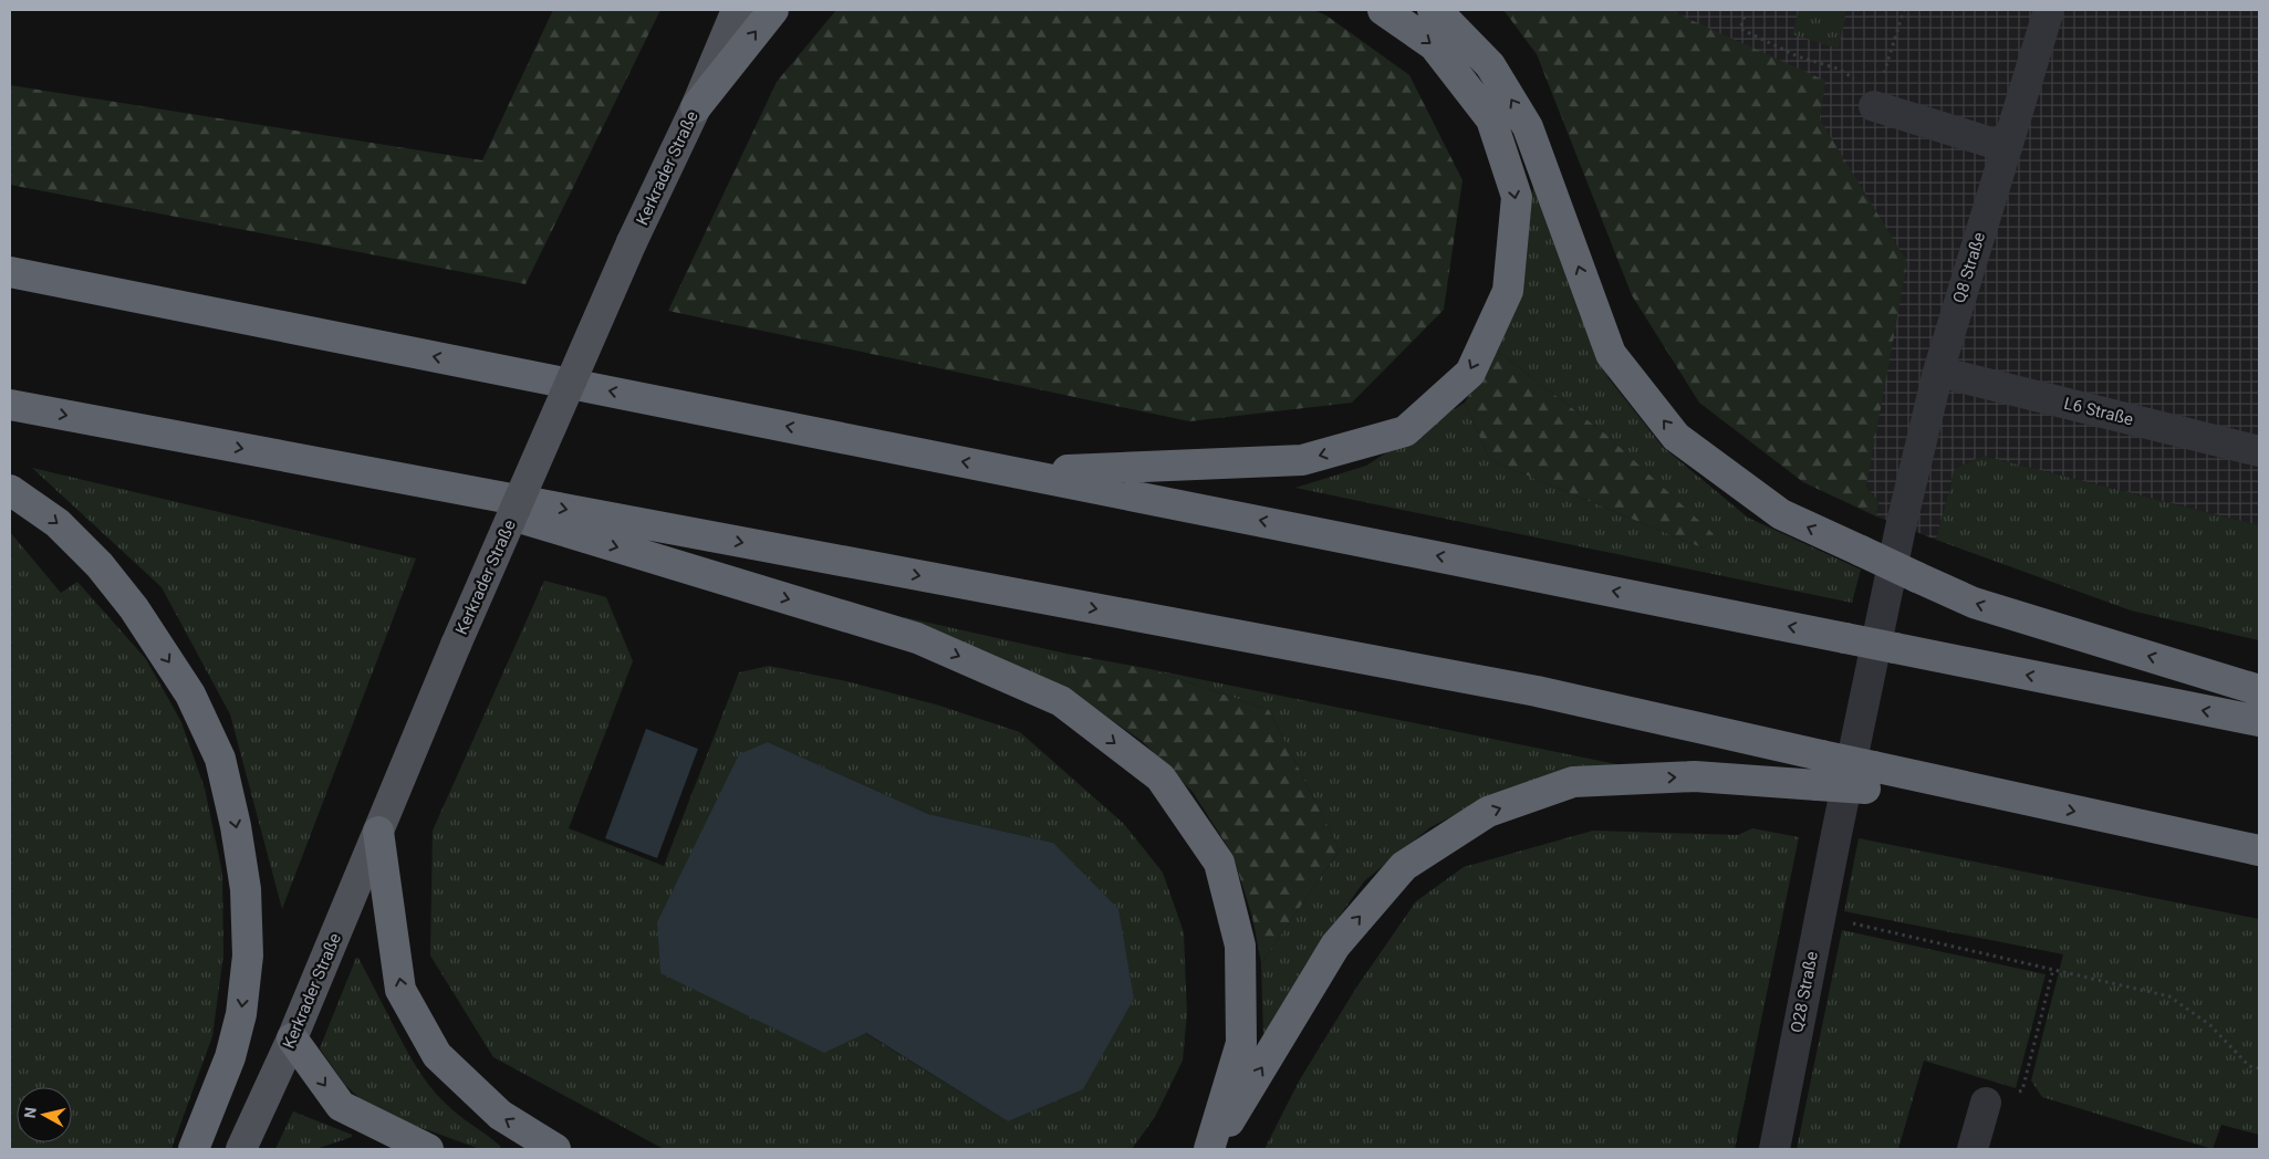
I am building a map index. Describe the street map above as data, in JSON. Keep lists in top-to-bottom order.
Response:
{
  "streets": {
    "main road": ["Kerkrader Straße"],
    "lane": ["Q8 Straße", "L6 Straße", "Q28 Straße"]
  },
  "crossings": [
    ["Q8 Straße", "L6 Straße"],
    ["Q8 Straße", "Q28 Straße"]
  ],
  "north": "left"
}
